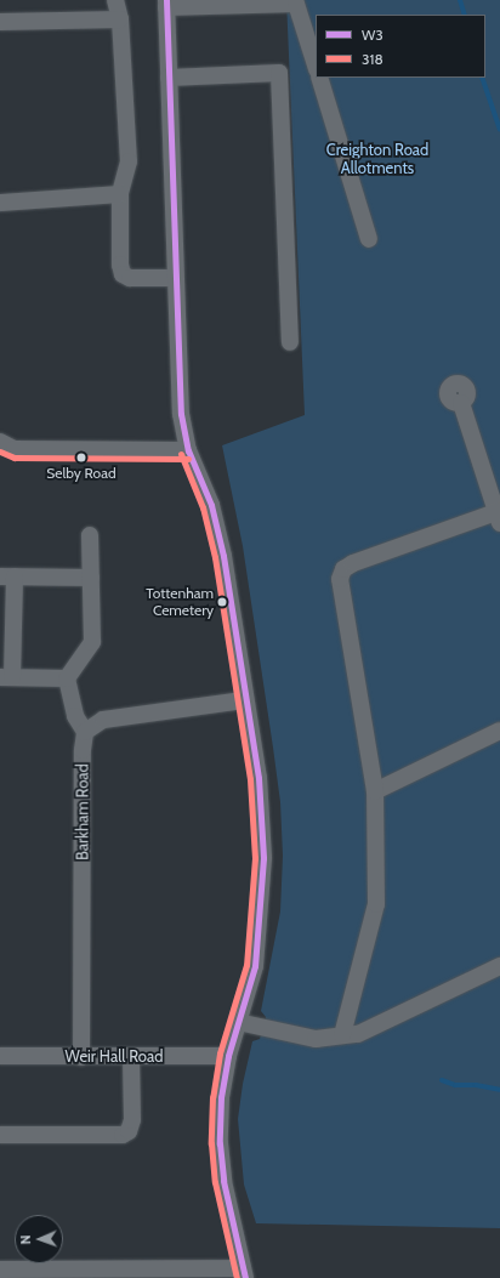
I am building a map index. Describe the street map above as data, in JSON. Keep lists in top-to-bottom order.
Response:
{
  "streets": {
    "street": ["Barkham Road", "Weir Hall Road"]
  },
  "crossings": [
    ["Barkham Road", "Weir Hall Road"]
  ],
  "parks": ["Creighton Road Allotments"],
  "places": ["Selby Road", "Tottenham Cemetery"],
  "lines": ["transit line W3", "transit line 318"],
  "legend": ["W3", "318"],
  "north": "left"
}
